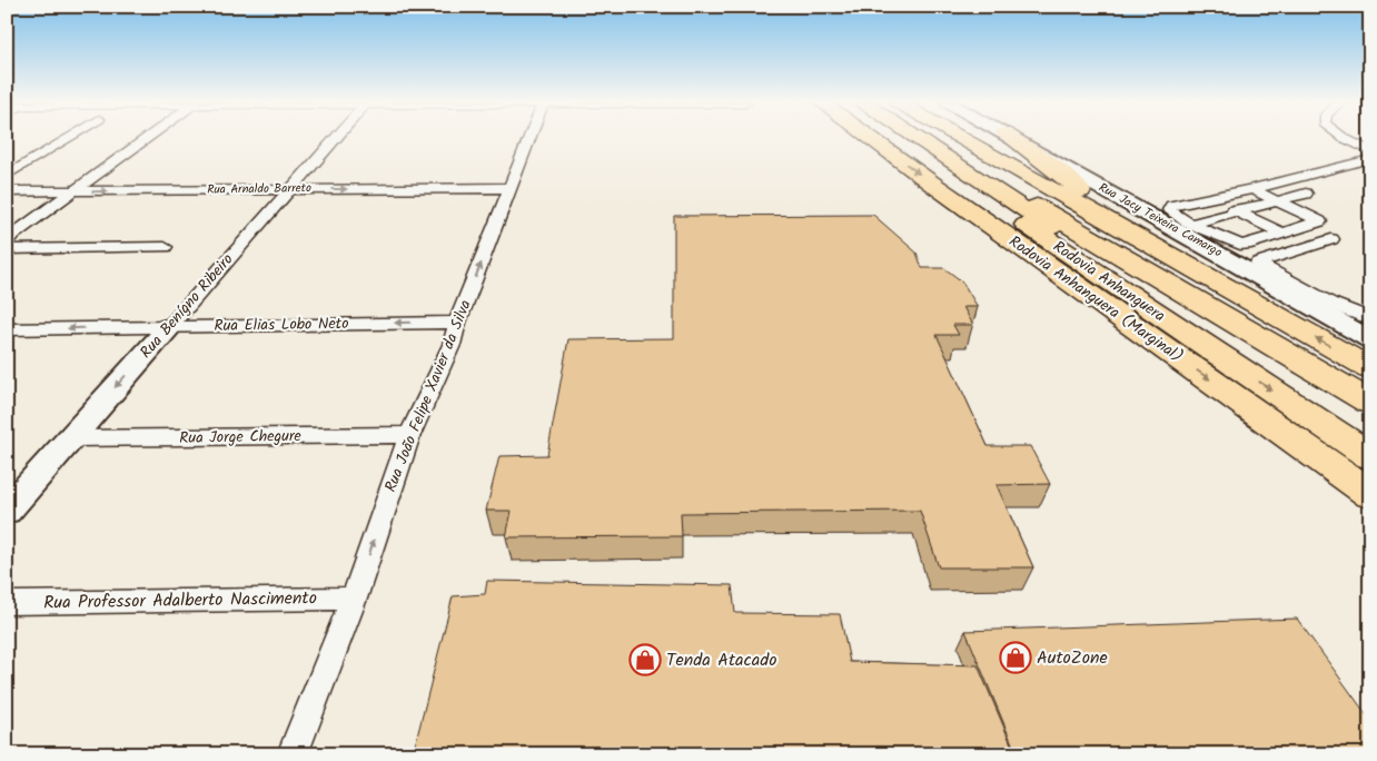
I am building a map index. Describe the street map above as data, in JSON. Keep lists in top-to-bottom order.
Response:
{
  "streets": {
    "highway": ["Rodovia Anhanguera", "Rodovia Anhanguera (Marginal)"],
    "street": [
      "Rua Arnaldo Barreto",
      "Rua Jacy Teixeira Camargo",
      "Rua Benígno Ribeiro",
      "Rua Elias Lobo Neto",
      "Rua João Felipe Xavier da Silva",
      "Rua Jorge Chegure",
      "Rua Professor Adalberto Nascimento"
    ]
  },
  "crossings": [
    ["Rua Arnaldo Barreto", "Rua Benígno Ribeiro"],
    ["Rua Arnaldo Barreto", "Rua João Felipe Xavier da Silva"],
    ["Rua Benígno Ribeiro", "Rua Elias Lobo Neto"],
    ["Rua Benígno Ribeiro", "Rua Jorge Chegure"],
    ["Rua Elias Lobo Neto", "Rua João Felipe Xavier da Silva"],
    ["Rua João Felipe Xavier da Silva", "Rua Jorge Chegure"],
    ["Rua João Felipe Xavier da Silva", "Rua Professor Adalberto Nascimento"]
  ],
  "one_way": ["Rua Arnaldo Barreto", "Rua João Felipe Xavier da Silva"],
  "places": {
    "shop": ["AutoZone", "Tenda Atacado"]
  }
}
